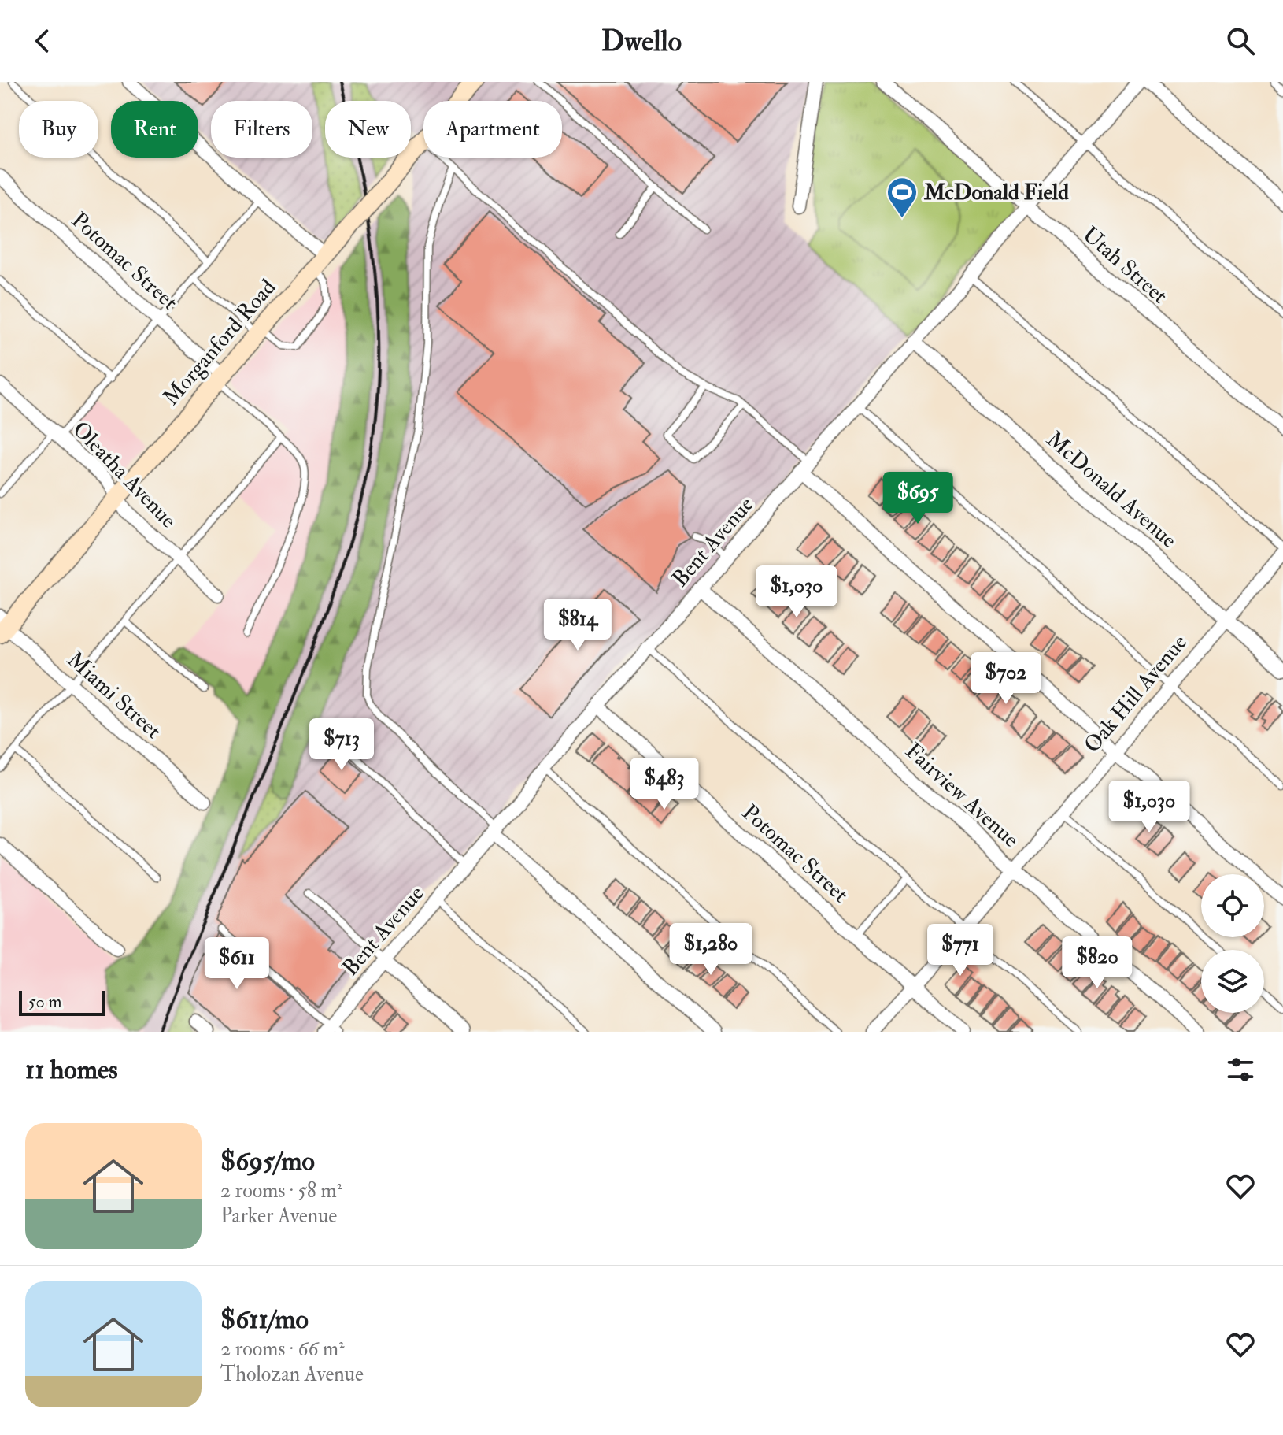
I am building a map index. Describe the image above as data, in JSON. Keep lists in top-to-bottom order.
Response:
{
  "streets": {
    "street": [
      "Potomac Street",
      "Utah Street",
      "Morganford Road",
      "Oleatha Avenue",
      "McDonald Avenue",
      "Bent Avenue",
      "Oak Hill Avenue",
      "Miami Street",
      "Fairview Avenue"
    ]
  },
  "crossings": [
    ["Potomac Street", "Morganford Road"],
    ["Potomac Street", "Bent Avenue"],
    ["Potomac Street", "Oak Hill Avenue"],
    ["Utah Street", "Bent Avenue"],
    ["Morganford Road", "Oleatha Avenue"],
    ["Morganford Road", "Miami Street"],
    ["McDonald Avenue", "Bent Avenue"],
    ["McDonald Avenue", "Oak Hill Avenue"],
    ["Bent Avenue", "Fairview Avenue"],
    ["Oak Hill Avenue", "Fairview Avenue"]
  ],
  "places": {
    "sports": ["McDonald Field"]
  },
  "scale_bar": "50 m",
  "page": {
    "header": "Dwello",
    "chip": [
      "Buy",
      "Rent",
      "Filters",
      "New",
      "Apartment"
    ],
    "price": [
      "$695",
      "$1,030",
      "$814",
      "$702",
      "$713",
      "$483",
      "$1,030",
      "$1,280",
      "$771",
      "$820",
      "$611"
    ],
    "scale": "50 m",
    "heading": "11 homes",
    "list": [
      {
        "name": "$695/mo",
        "note": "2 rooms · 58 m² · Parker Avenue"
      },
      {
        "name": "$611/mo",
        "note": "2 rooms · 66 m² · Tholozan Avenue"
      }
    ]
  }
}
